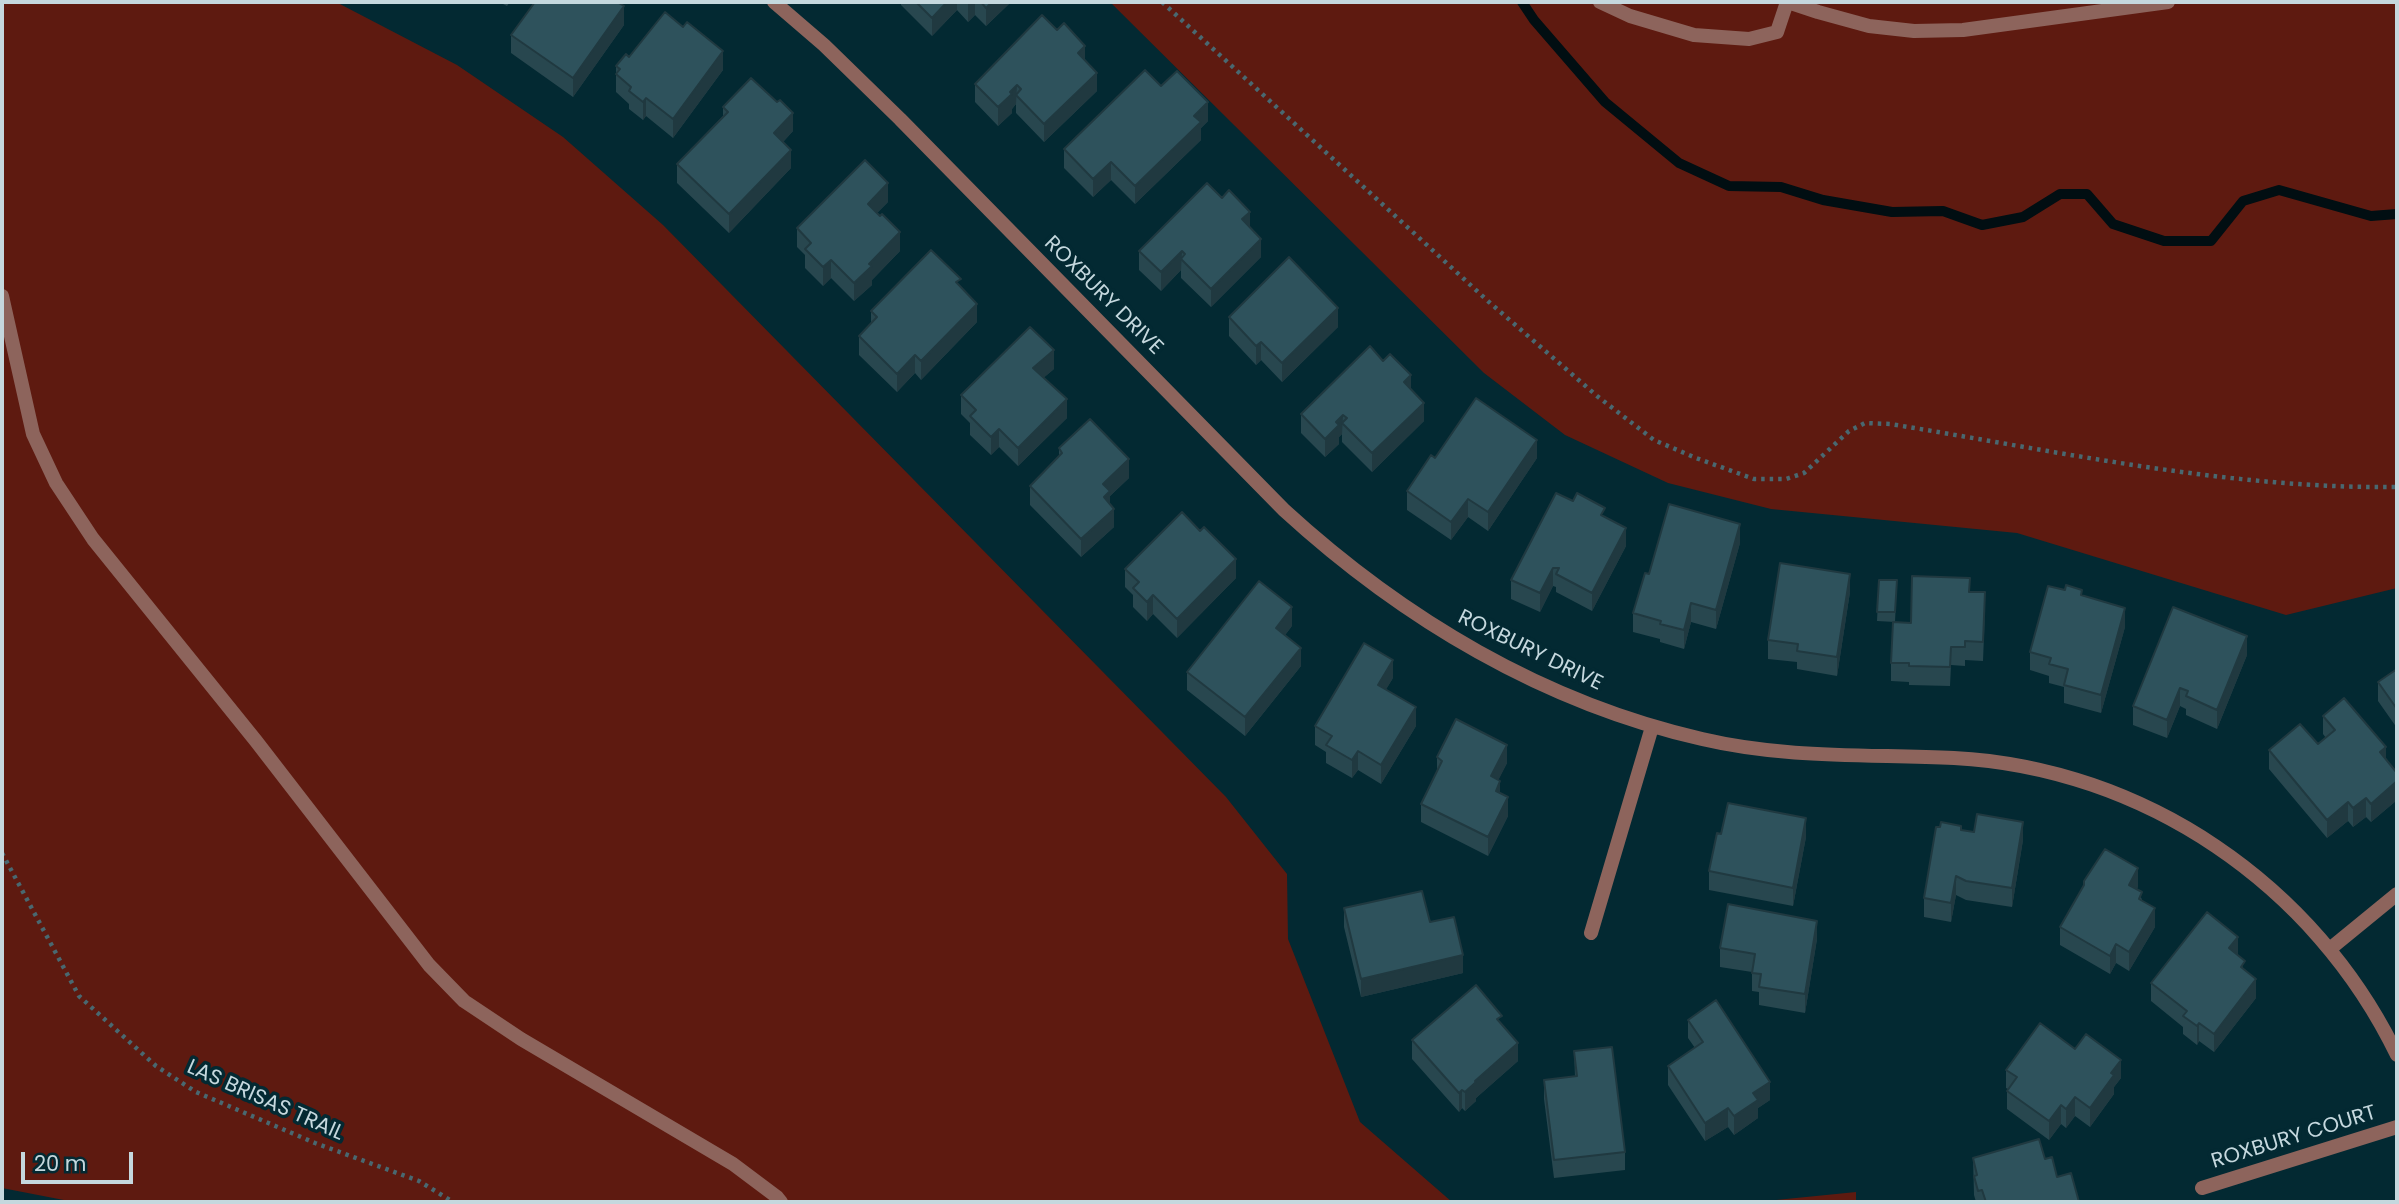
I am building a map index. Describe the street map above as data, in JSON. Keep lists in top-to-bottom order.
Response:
{
  "streets": {
    "street": ["ROXBURY DRIVE", "ROXBURY COURT"],
    "path": ["LAS BRISAS TRAIL"]
  },
  "scale_bar": "20 m"
}
